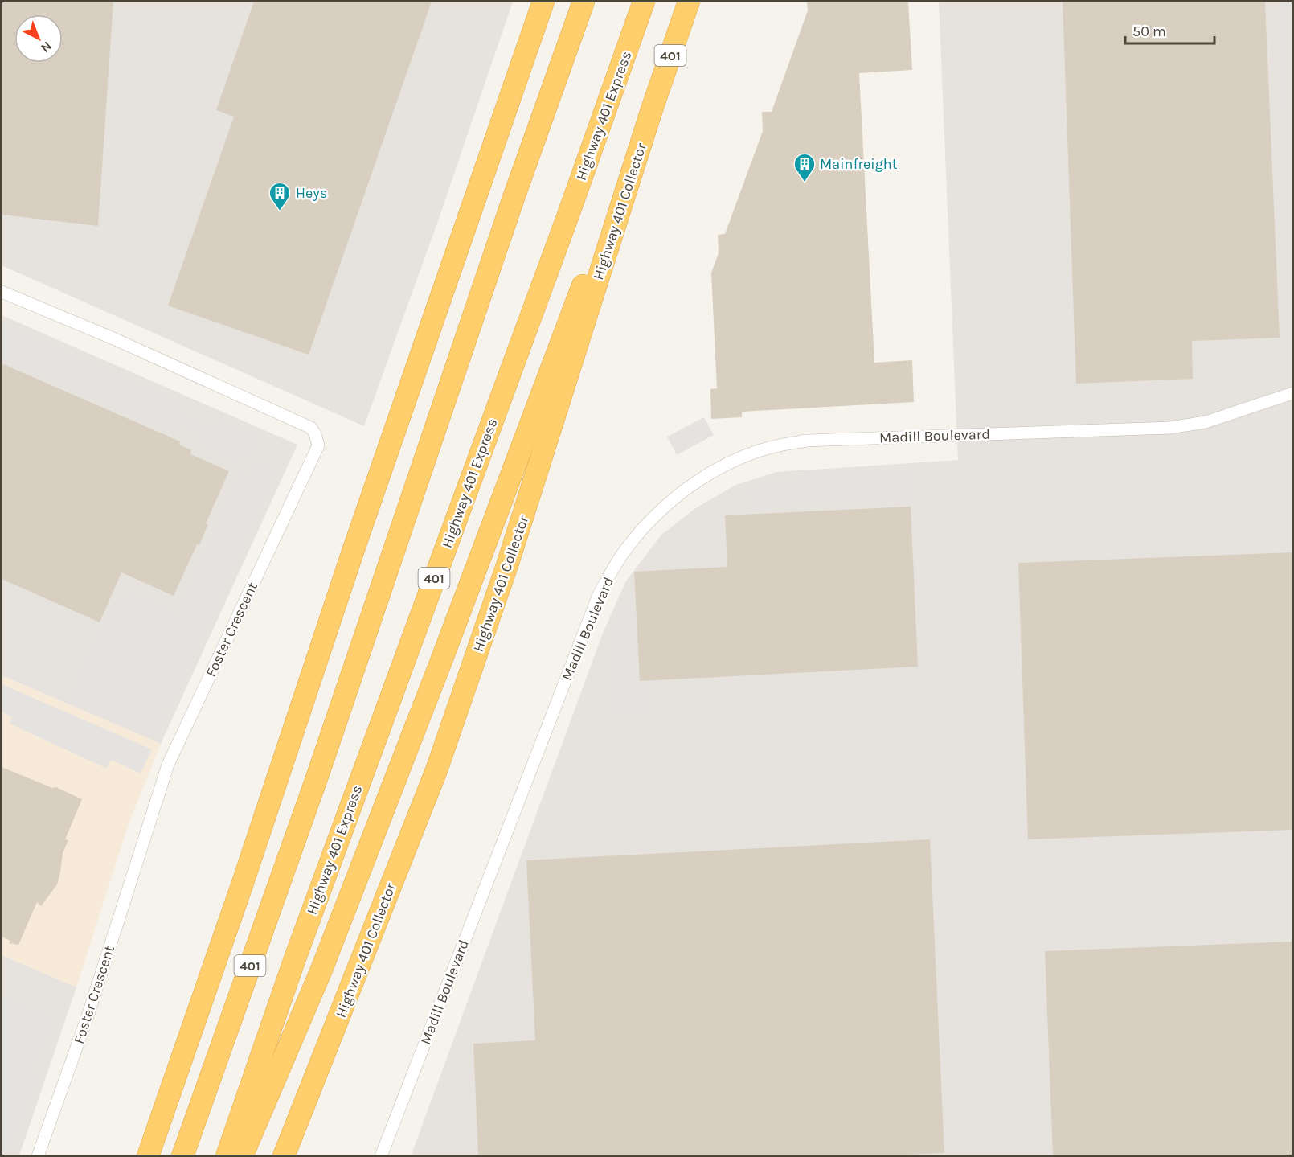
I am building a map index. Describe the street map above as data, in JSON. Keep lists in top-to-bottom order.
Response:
{
  "streets": {
    "highway": ["401", "Highway 401 Express", "Highway 401 Collector"],
    "street": ["Madill Boulevard", "Foster Crescent"]
  },
  "places": {
    "building": ["Mainfreight", "Heys"]
  },
  "scale_bar": "50 m",
  "north": "bottom right"
}
